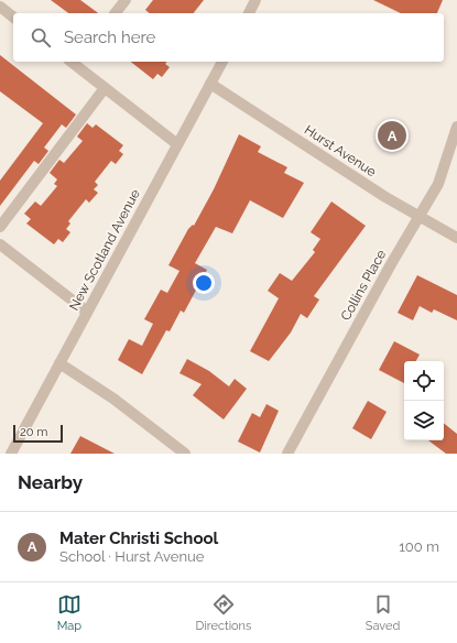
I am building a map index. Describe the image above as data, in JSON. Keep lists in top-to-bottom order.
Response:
{
  "streets": {
    "street": ["Hurst Avenue", "New Scotland Avenue", "Collins Place"]
  },
  "crossings": [
    ["Hurst Avenue", "New Scotland Avenue"],
    ["Hurst Avenue", "Collins Place"]
  ],
  "scale_bar": "20 m",
  "page": {
    "search": "Search here",
    "pins": "A",
    "scale": "20 m",
    "heading": "Nearby",
    "list": [
      {
        "mark": "A",
        "name": "Mater Christi School",
        "note": "School · Hurst Avenue",
        "value": "100 m"
      }
    ],
    "nav": ["Map", "Directions", "Saved"]
  }
}
